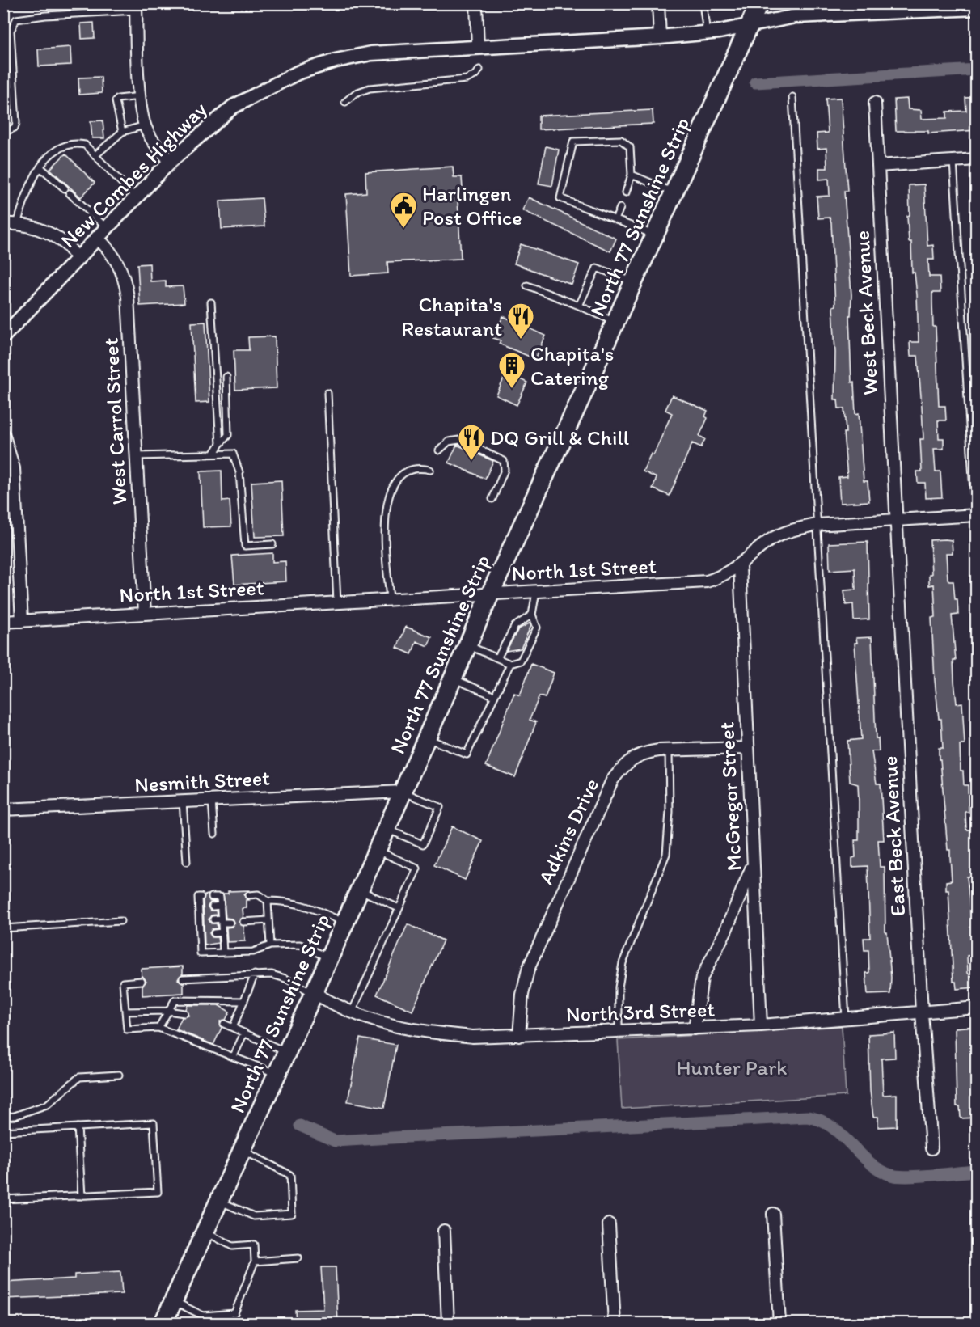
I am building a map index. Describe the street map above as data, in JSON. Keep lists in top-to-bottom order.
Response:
{
  "streets": {
    "main road": ["North 77 Sunshine Strip"],
    "street": [
      "New Combes Highway",
      "West Beck Avenue",
      "West Carrol Street",
      "North 1st Street",
      "Nesmith Street",
      "McGregor Street",
      "Adkins Drive",
      "East Beck Avenue",
      "North 3rd Street"
    ]
  },
  "crossings": [
    ["New Combes Highway", "North 77 Sunshine Strip"],
    ["New Combes Highway", "West Carrol Street"],
    ["North 77 Sunshine Strip", "North 1st Street"],
    ["North 77 Sunshine Strip", "Nesmith Street"],
    ["North 77 Sunshine Strip", "North 3rd Street"],
    ["West Beck Avenue", "North 1st Street"],
    ["West Beck Avenue", "East Beck Avenue"],
    ["West Carrol Street", "North 1st Street"],
    ["North 1st Street", "McGregor Street"],
    ["North 1st Street", "East Beck Avenue"],
    ["McGregor Street", "Adkins Drive"],
    ["McGregor Street", "North 3rd Street"],
    ["Adkins Drive", "North 3rd Street"],
    ["East Beck Avenue", "North 3rd Street"]
  ],
  "parks": ["Hunter Park"],
  "places": {
    "public building": ["Harlingen Post Office"],
    "restaurant": ["Chapita's Restaurant", "DQ Grill & Chill"],
    "building": ["Chapita's Catering"]
  }
}
